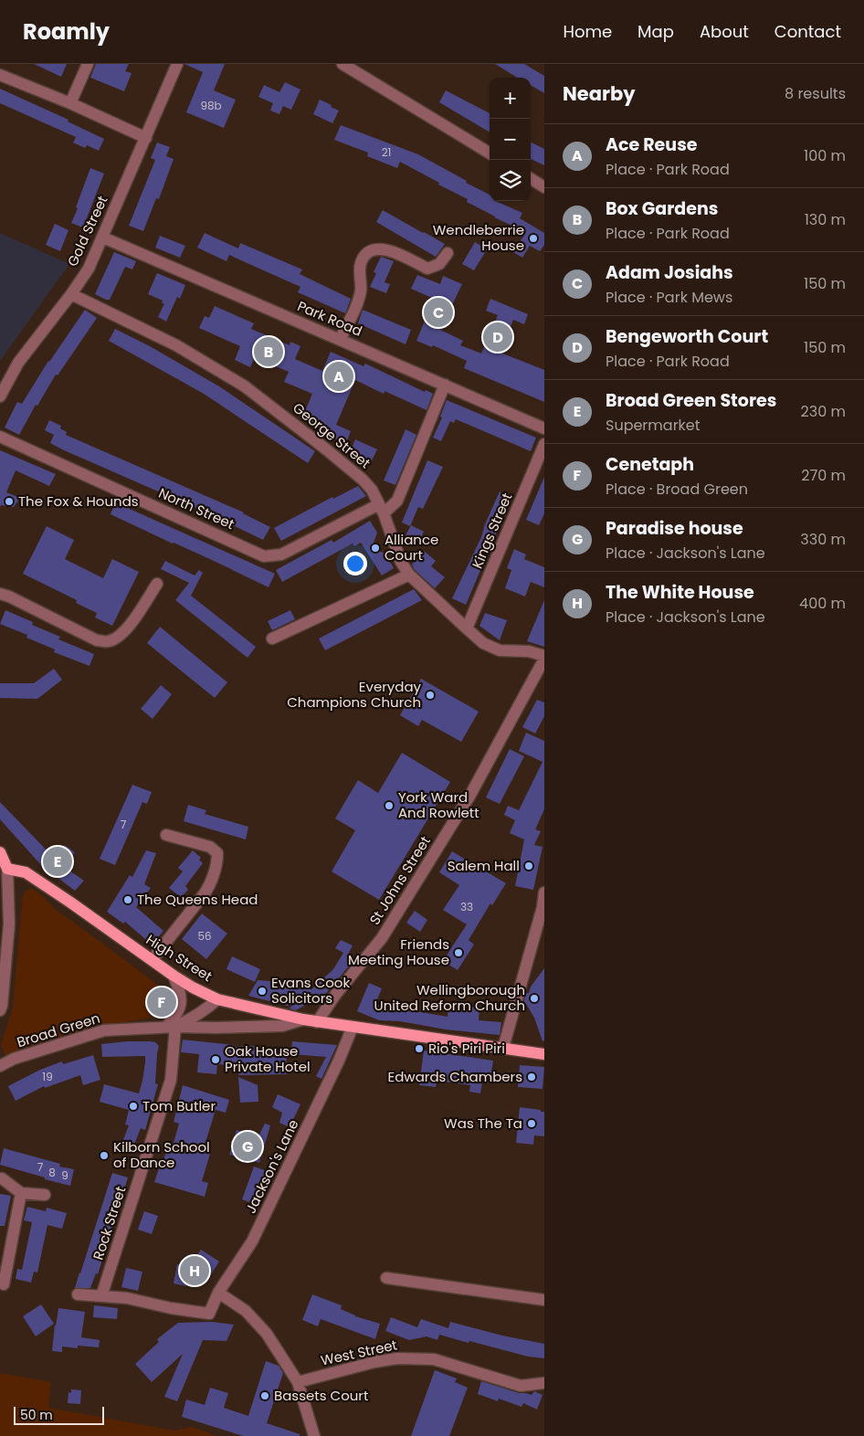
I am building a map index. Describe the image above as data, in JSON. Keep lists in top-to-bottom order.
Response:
{
  "streets": {
    "main road": ["High Street"],
    "street": [
      "Gold Street",
      "Park Road",
      "George Street",
      "North Street",
      "Kings Street",
      "St Johns Street",
      "Broad Green",
      "Jackson's Lane",
      "Rock Street",
      "West Street"
    ]
  },
  "crossings": [
    ["Gold Street", "Park Road"],
    ["Gold Street", "George Street"],
    ["George Street", "North Street"],
    ["George Street", "Kings Street"],
    ["George Street", "St Johns Street"],
    ["St Johns Street", "High Street"],
    ["High Street", "Broad Green"],
    ["High Street", "Jackson's Lane"],
    ["Broad Green", "Rock Street"],
    ["Jackson's Lane", "Rock Street"]
  ],
  "places": [
    "Wendleberrie House",
    "The Fox & Hounds",
    "Alliance Court",
    "Everyday Champions Church",
    "York Ward And Rowlett",
    "Salem Hall",
    "The Queens Head",
    "Friends Meeting House",
    "Evans Cook Solicitors",
    "Wellingborough United Reform Church",
    "Rio's Piri Piri",
    "Oak House Private Hotel",
    "Edwards Chambers",
    "Tom Butler",
    "Was The Ta",
    "Kilborn School of Dance",
    "Bassets Court"
  ],
  "house_numbers": [
    "98b",
    "21",
    "7",
    "33",
    "56",
    "19",
    "7",
    "8",
    "9"
  ],
  "scale_bar": "50 m",
  "page": {
    "header": "Roamly",
    "nav": [
      "Home",
      "Map",
      "About",
      "Contact"
    ],
    "heading": ["Nearby", "8 results"],
    "map_buttons": ["+", "−"],
    "list": [
      {
        "mark": "A",
        "name": "Ace Reuse",
        "note": "Place · Park Road",
        "value": "100 m"
      },
      {
        "mark": "B",
        "name": "Box Gardens",
        "note": "Place · Park Road",
        "value": "130 m"
      },
      {
        "mark": "C",
        "name": "Adam Josiahs",
        "note": "Place · Park Mews",
        "value": "150 m"
      },
      {
        "mark": "D",
        "name": "Bengeworth Court",
        "note": "Place · Park Road",
        "value": "150 m"
      },
      {
        "mark": "E",
        "name": "Broad Green Stores",
        "note": "Supermarket",
        "value": "230 m"
      },
      {
        "mark": "F",
        "name": "Cenetaph",
        "note": "Place · Broad Green",
        "value": "270 m"
      },
      {
        "mark": "G",
        "name": "Paradise house",
        "note": "Place · Jackson's Lane",
        "value": "330 m"
      },
      {
        "mark": "H",
        "name": "The White House",
        "note": "Place · Jackson's Lane",
        "value": "400 m"
      }
    ],
    "pins": [
      "C",
      "D",
      "B",
      "A",
      "E",
      "F",
      "G",
      "H"
    ],
    "scale": "50 m"
  }
}
